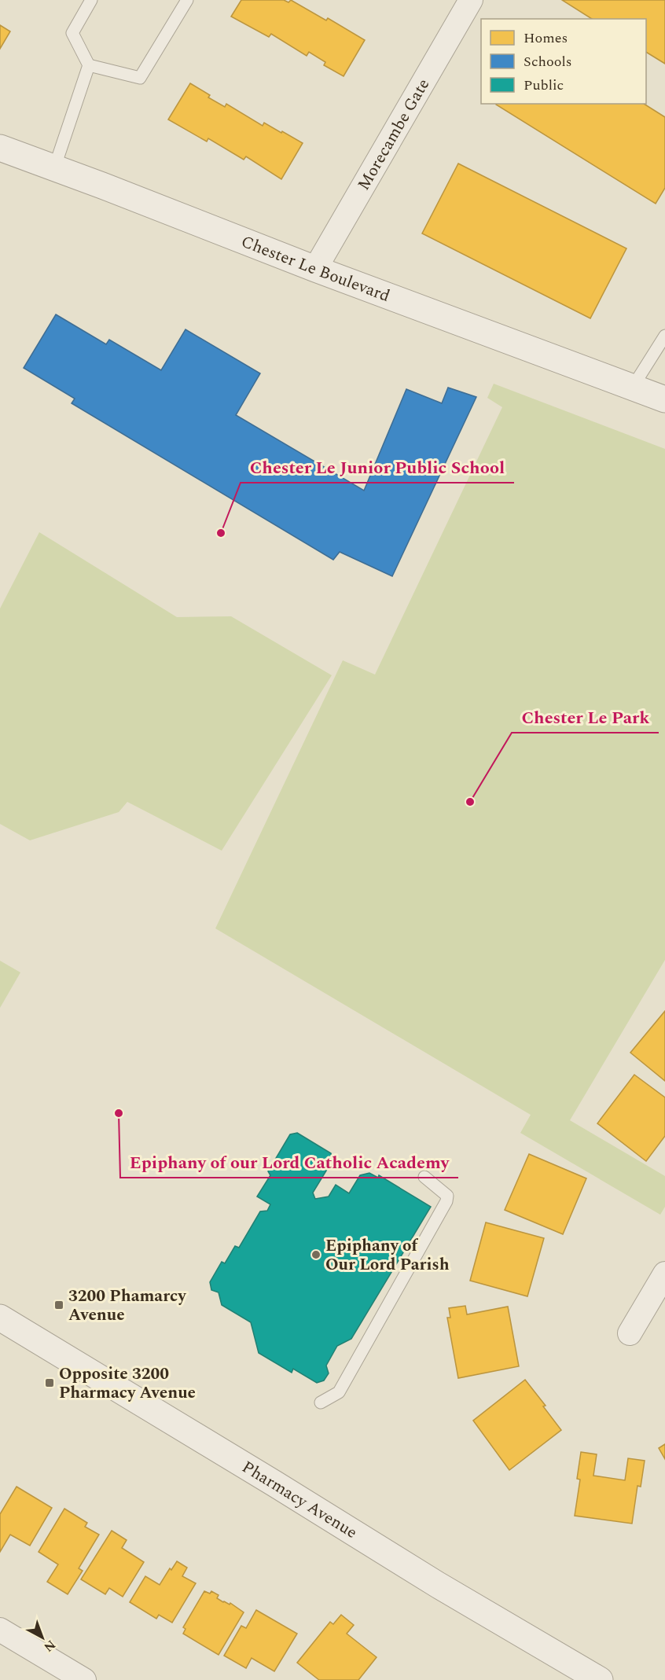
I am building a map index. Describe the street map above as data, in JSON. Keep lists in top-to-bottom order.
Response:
{
  "streets": {
    "street": ["Morecambe Gate", "Chester Le Boulevard", "Pharmacy Avenue"]
  },
  "crossings": [
    ["Morecambe Gate", "Chester Le Boulevard"]
  ],
  "places": {
    "other": [
      "Chester Le Junior Public School",
      "Chester Le Park",
      "Epiphany of our Lord Catholic Academy",
      "Epiphany of Our Lord Parish"
    ],
    "transit": ["3200 Phamarcy Avenue", "Opposite 3200 Pharmacy Avenue"]
  },
  "legend": ["Homes", "Schools", "Public"],
  "north": "bottom right"
}
